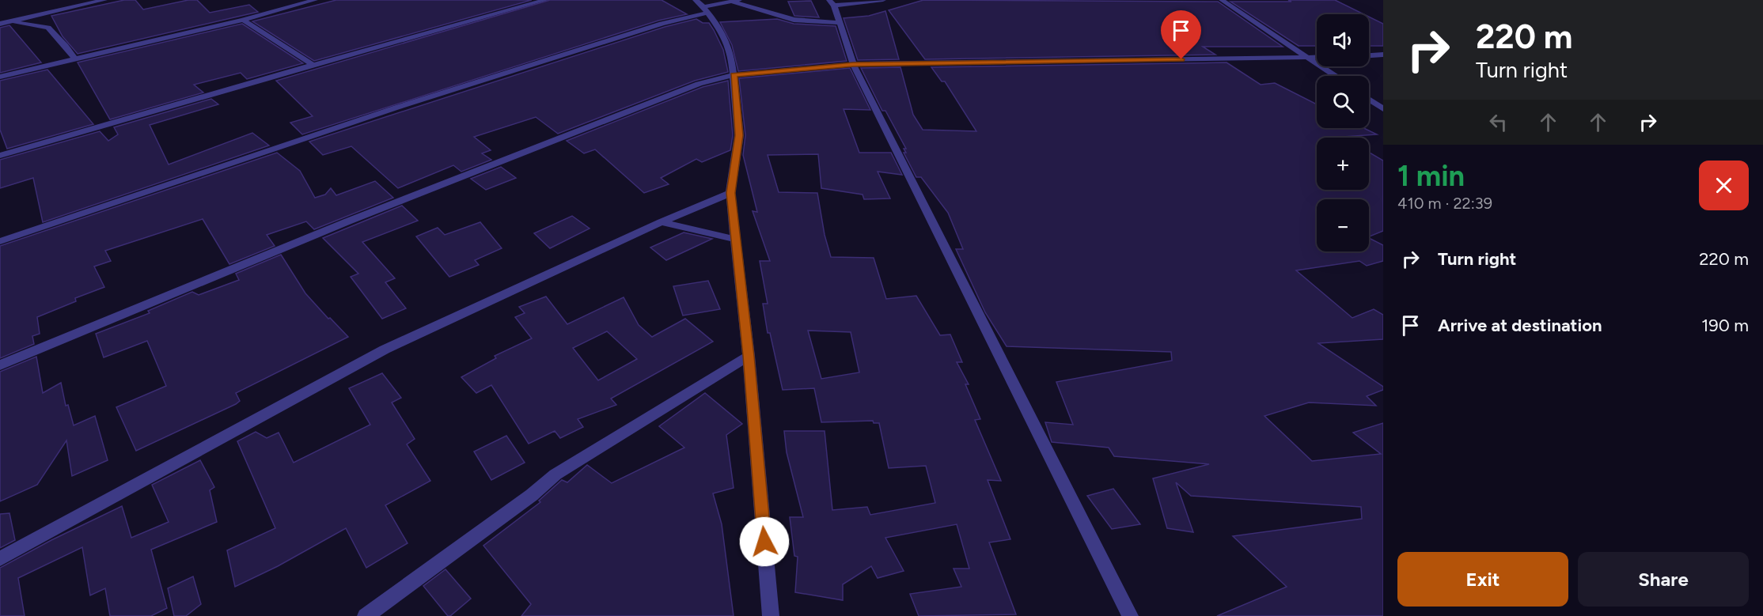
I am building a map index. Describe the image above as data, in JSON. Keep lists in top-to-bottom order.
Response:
{
  "page": {
    "turn": ["220 m", "Turn right"],
    "map_buttons": ["+", "−"],
    "heading": ["1 min", "410 m · 22:39"],
    "list": [
      {
        "name": "Turn right",
        "value": "220 m"
      },
      {
        "name": "Arrive at destination",
        "value": "190 m"
      }
    ],
    "buttons": ["Exit", "Share"]
  }
}
